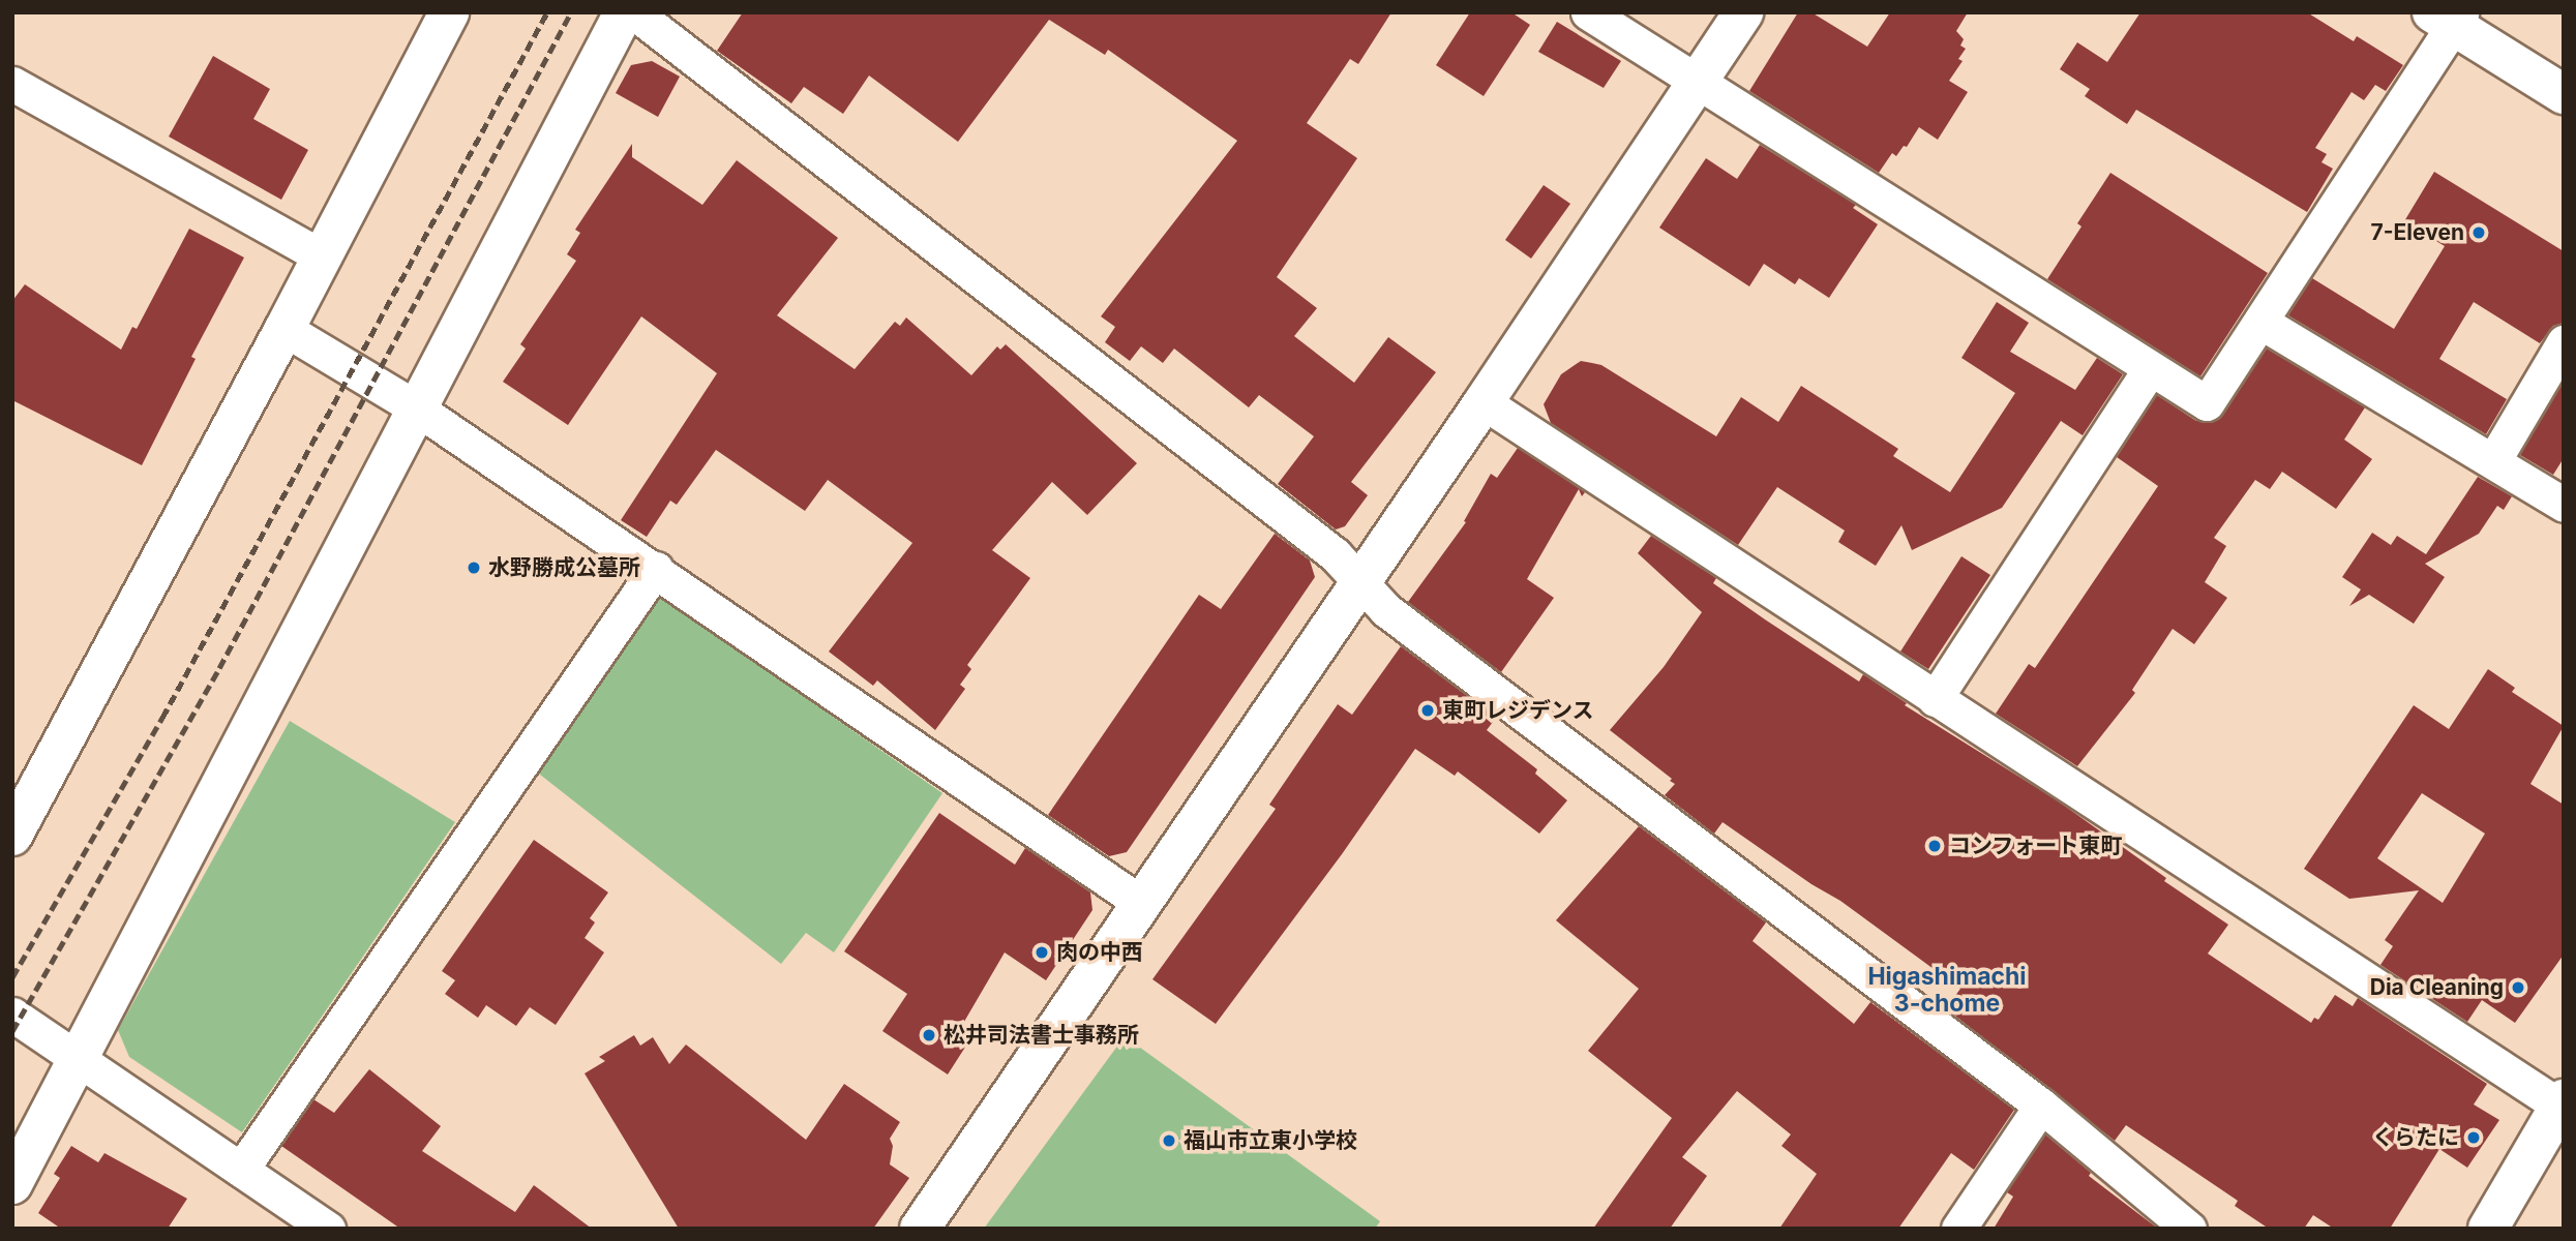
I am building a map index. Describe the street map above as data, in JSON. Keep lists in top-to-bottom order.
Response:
{
  "districts": ["Higashimachi 3-chome"],
  "places": [
    "7-Eleven",
    "水野勝成公墓所",
    "東町レジデンス",
    "コンフォート東町",
    "肉の中西",
    "Dia Cleaning",
    "松井司法書士事務所",
    "くらたに",
    "福山市立東小学校"
  ]
}
